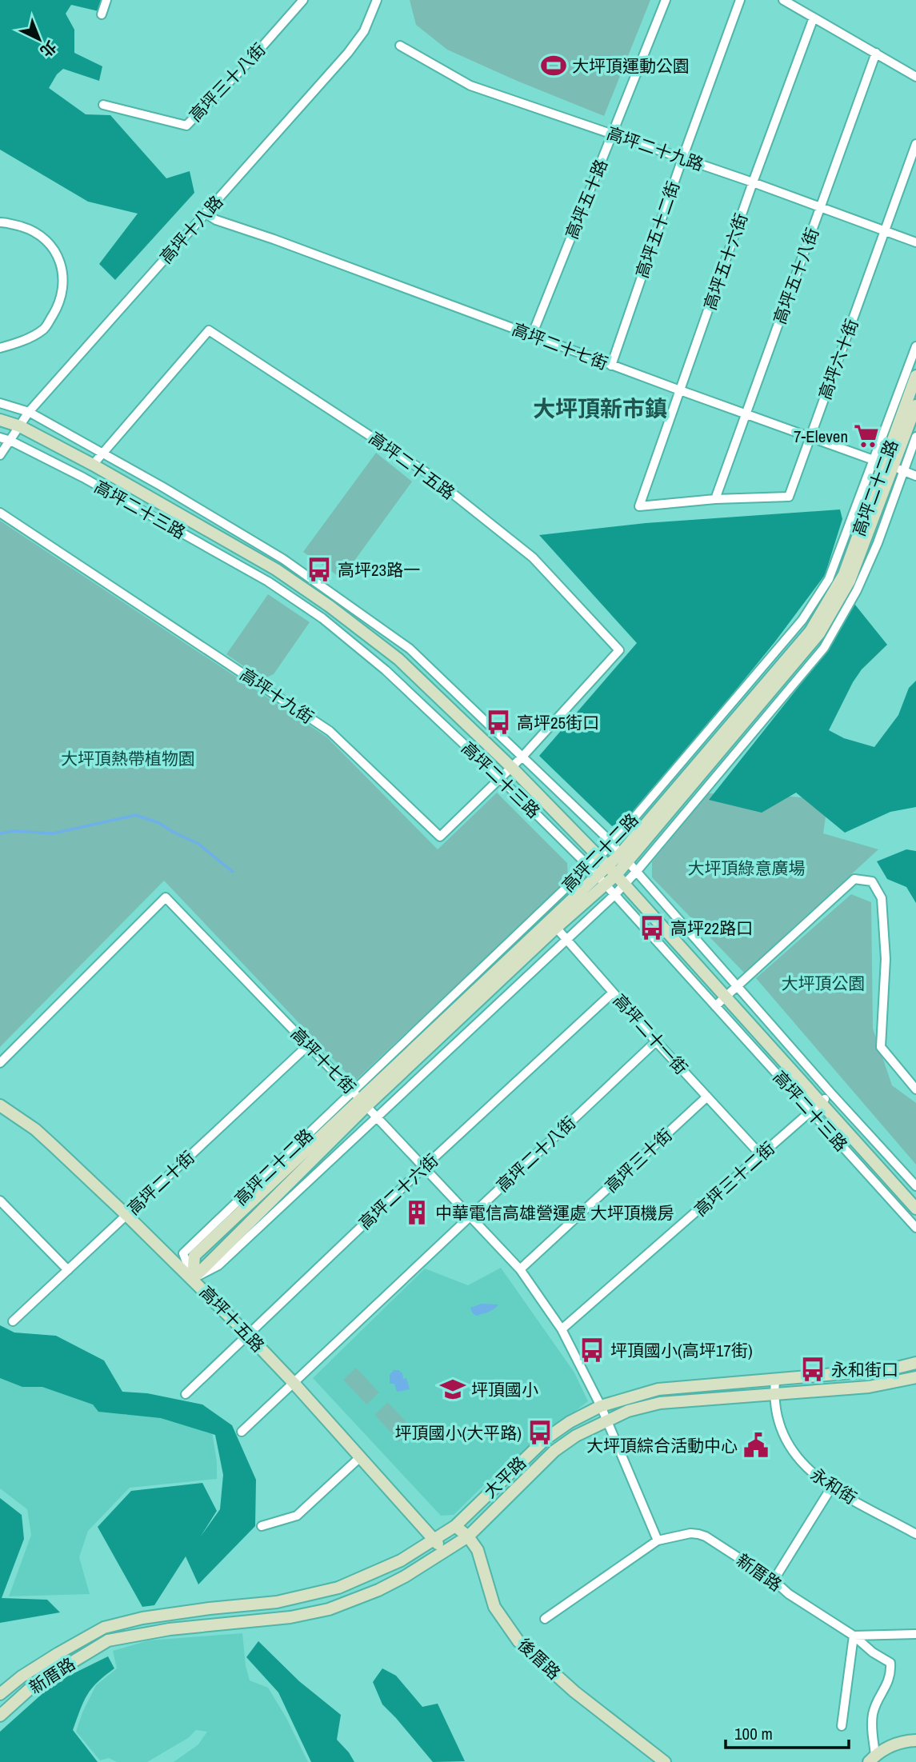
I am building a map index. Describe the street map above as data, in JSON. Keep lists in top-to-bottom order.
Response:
{
  "streets": {
    "street": [
      "高坪三十八街",
      "高坪二十九路",
      "高坪五十路",
      "高坪十八路",
      "高坪五十二街",
      "高坪五十六街",
      "高坪五十八街",
      "高坪二十七街",
      "高坪六十街",
      "高坪二十五路",
      "高坪二十二路",
      "高坪二十三路",
      "高坪十九街",
      "高坪二十一街",
      "高坪十七街",
      "高坪二十八街",
      "高坪三十街",
      "高坪三十二街",
      "高坪二十街",
      "高坪二十六街",
      "高坪十五路",
      "大平路",
      "永和街",
      "新厝路",
      "後厝路"
    ]
  },
  "crossings": [
    ["高坪二十九路", "高坪五十路"],
    ["高坪二十九路", "高坪五十二街"],
    ["高坪二十九路", "高坪五十六街"],
    ["高坪二十九路", "高坪五十八街"],
    ["高坪二十九路", "高坪六十街"],
    ["高坪五十路", "高坪二十七街"],
    ["高坪十八路", "高坪二十七街"],
    ["高坪十八路", "高坪二十三路"],
    ["高坪五十二街", "高坪二十七街"],
    ["高坪五十六街", "高坪二十七街"],
    ["高坪五十六街", "高坪六十街"],
    ["高坪五十八街", "高坪二十七街"],
    ["高坪五十八街", "高坪六十街"],
    ["高坪二十七街", "高坪六十街"],
    ["高坪二十七街", "高坪二十二路"],
    ["高坪二十五路", "高坪二十三路"],
    ["高坪二十五路", "高坪十九街"],
    ["高坪二十二路", "高坪二十三路"],
    ["高坪二十二路", "高坪二十一街"],
    ["高坪二十二路", "高坪十七街"],
    ["高坪二十二路", "高坪十五路"],
    ["高坪二十三路", "高坪十九街"],
    ["高坪二十三路", "高坪三十二街"],
    ["高坪二十一街", "高坪二十八街"],
    ["高坪二十一街", "高坪三十街"],
    ["高坪二十一街", "高坪三十二街"],
    ["高坪二十一街", "高坪二十六街"],
    ["高坪十七街", "高坪二十八街"],
    ["高坪十七街", "高坪三十街"],
    ["高坪十七街", "高坪三十二街"],
    ["高坪十七街", "高坪二十街"],
    ["高坪十七街", "高坪二十六街"],
    ["高坪十七街", "大平路"],
    ["高坪二十八街", "高坪十五路"],
    ["高坪二十街", "高坪十五路"],
    ["高坪二十六街", "高坪十五路"],
    ["高坪十五路", "大平路"],
    ["大平路", "永和街"],
    ["大平路", "新厝路"],
    ["大平路", "後厝路"]
  ],
  "districts": ["大坪頂新市鎮"],
  "parks": ["大坪頂熱帶植物園", "大坪頂綠意廣場", "大坪頂公園"],
  "places": {
    "sports": ["大坪頂運動公園"],
    "supermarket": ["7-Eleven"],
    "bus stop": [
      "高坪23路一",
      "高坪25街口",
      "高坪22路口",
      "坪頂國小(高坪17街)",
      "永和街口",
      "坪頂國小(大平路)"
    ],
    "building": ["中華電信高雄營運處 大坪頂機房"],
    "school or university": ["坪頂國小"],
    "public building": ["大坪頂綜合活動中心"]
  },
  "scale_bar": "100 m",
  "north": "bottom right"
}
